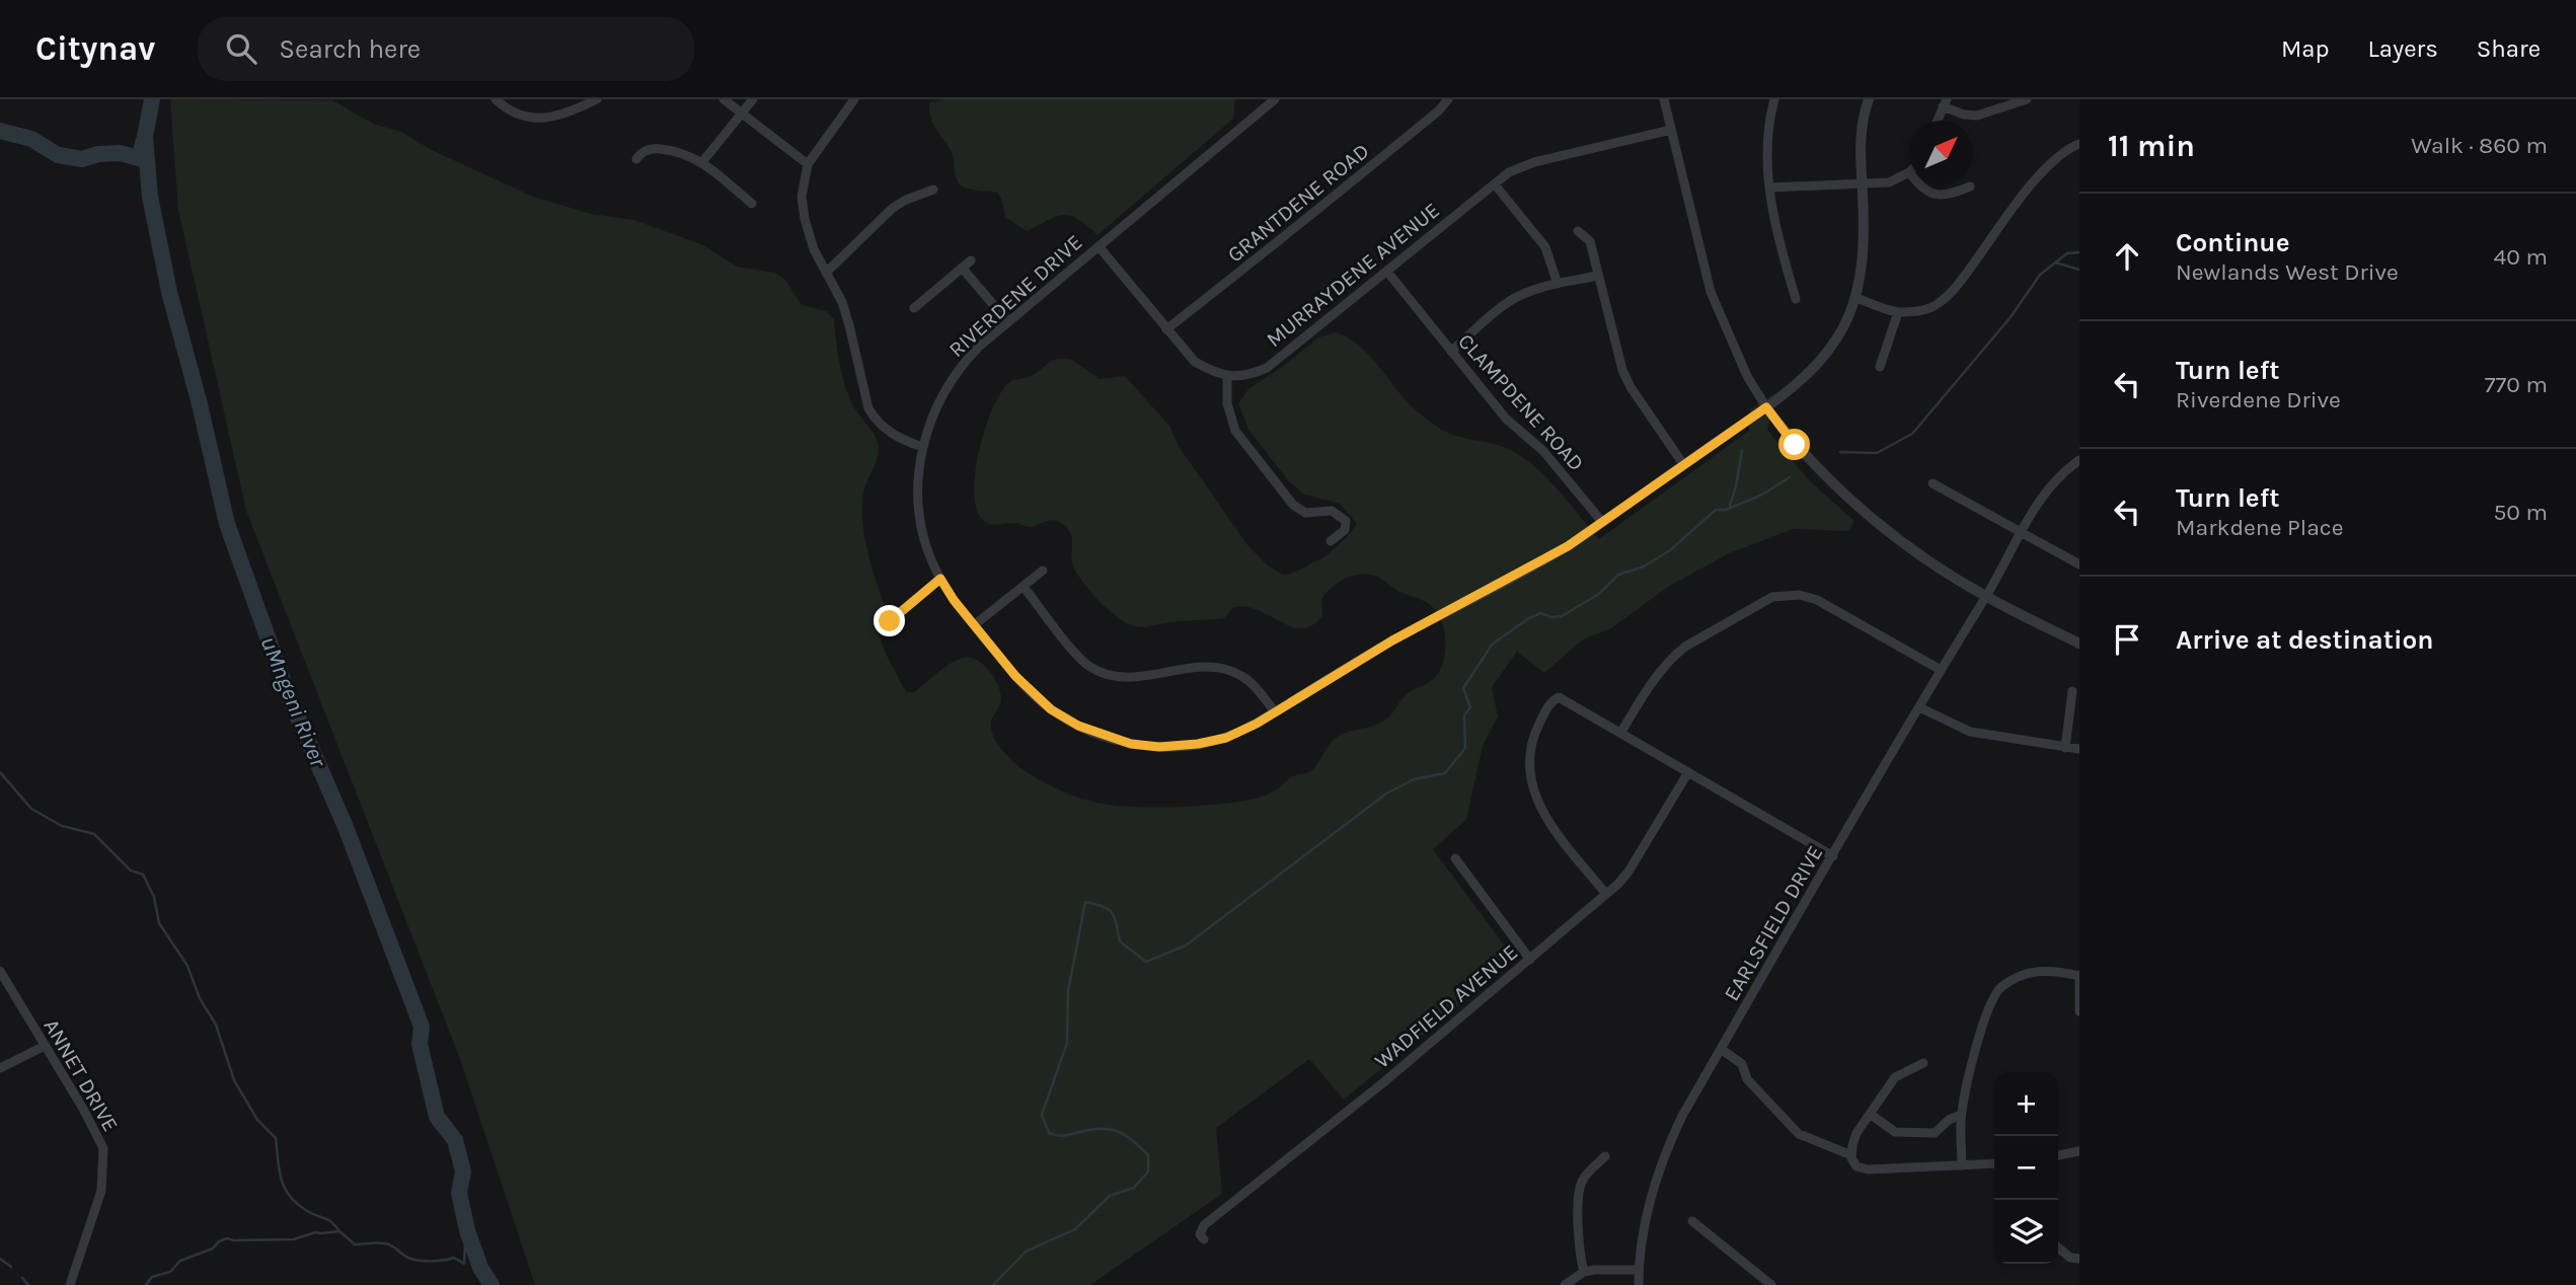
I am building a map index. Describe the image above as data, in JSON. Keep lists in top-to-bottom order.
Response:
{
  "streets": {
    "street": [
      "GRANTDENE ROAD",
      "MURRAYDENE AVENUE",
      "RIVERDENE DRIVE",
      "CLAMPDENE ROAD",
      "EARLSFIELD DRIVE",
      "WADFIELD AVENUE",
      "ANNET DRIVE"
    ]
  },
  "crossings": [
    ["MURRAYDENE AVENUE", "CLAMPDENE ROAD"],
    ["RIVERDENE DRIVE", "CLAMPDENE ROAD"]
  ],
  "water": ["uMngeni River"],
  "north": "top right",
  "page": {
    "header": "Citynav",
    "search": "Search here",
    "nav": ["Map", "Layers", "Share"],
    "heading": ["11 min", "Walk · 860 m"],
    "list": [
      ["Continue", "Newlands West Drive", "40 m"],
      ["Turn left", "Riverdene Drive", "770 m"],
      ["Turn left", "Markdene Place", "50 m"],
      "Arrive at destination"
    ],
    "map_buttons": ["+", "−"]
  }
}
